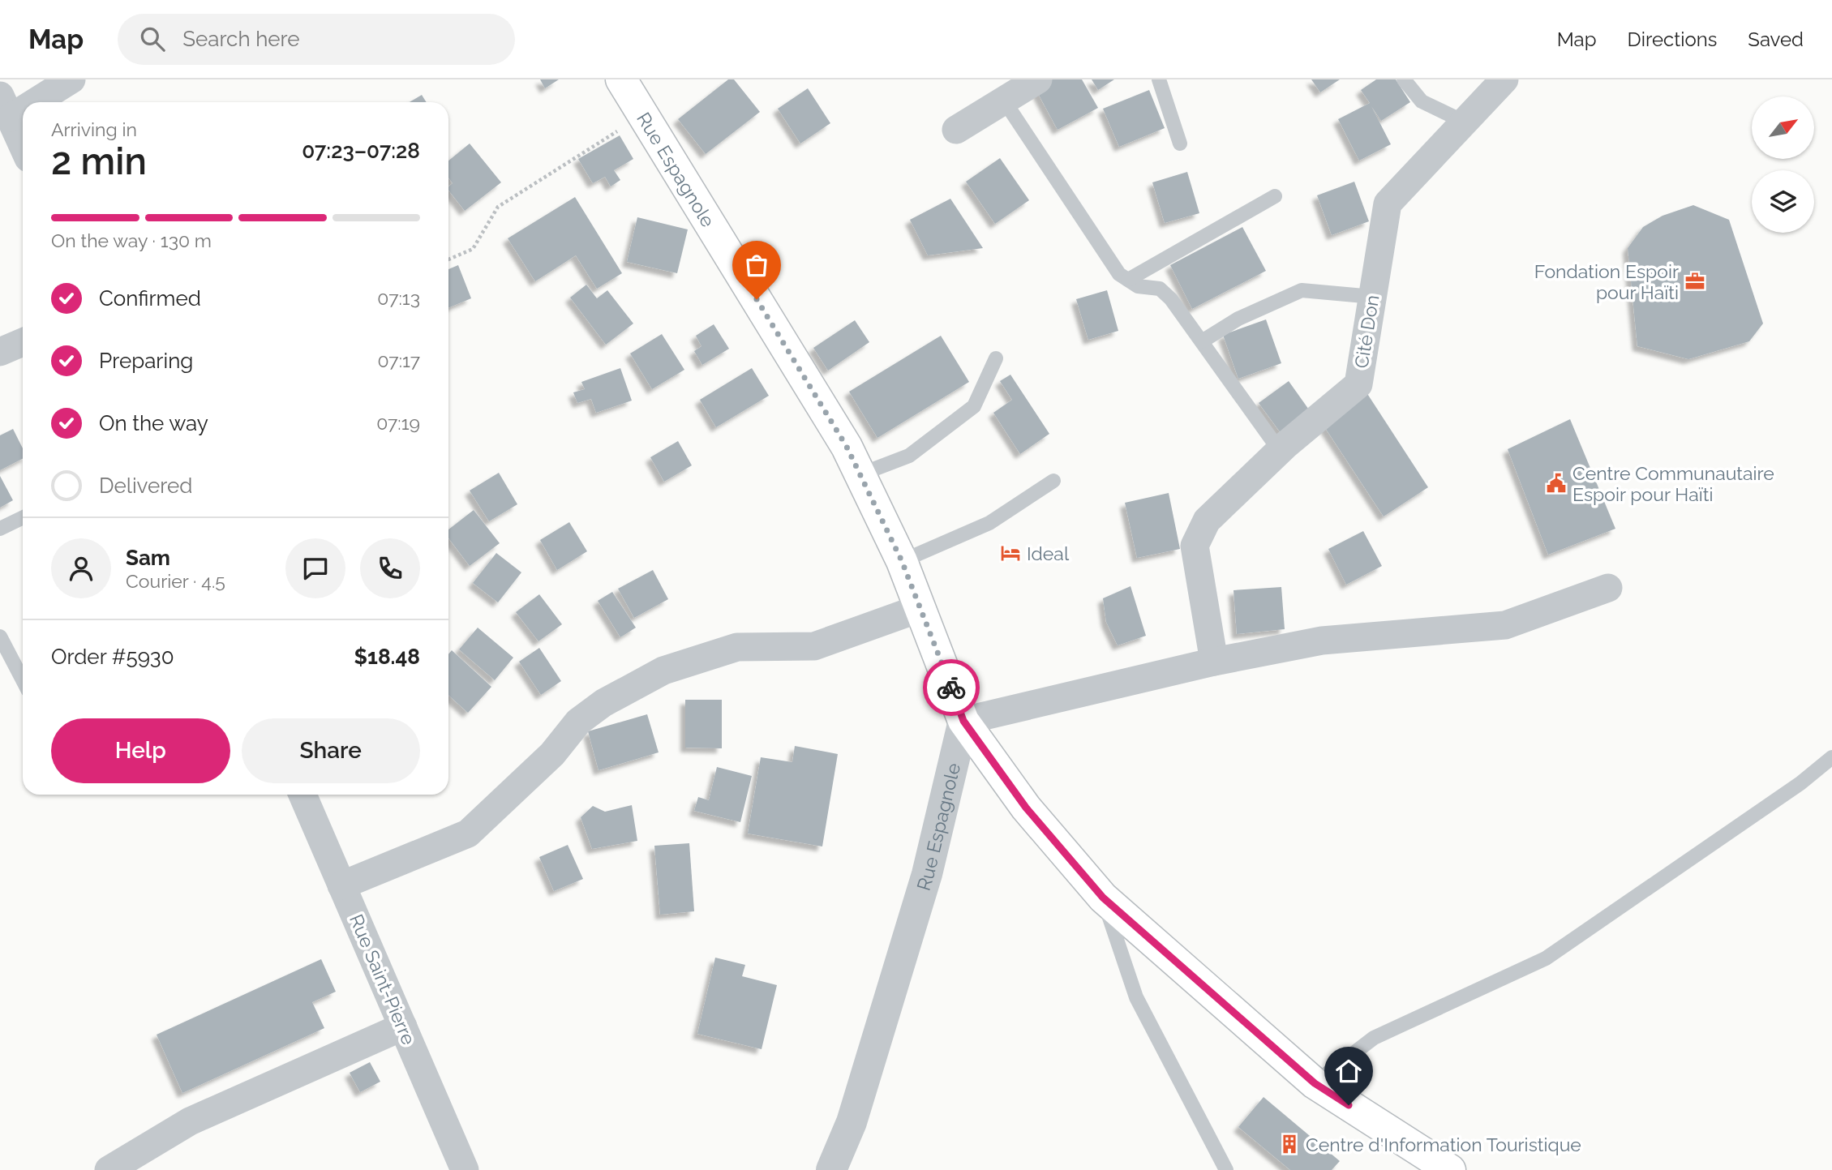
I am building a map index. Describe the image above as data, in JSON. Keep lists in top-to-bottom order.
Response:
{
  "streets": {
    "main road": ["Rue Espagnole"],
    "street": ["Cité Don", "Rue Saint-Pierre"]
  },
  "places": {
    "office": ["Fondation Espoir pour Haïti"],
    "public building": ["Centre Communautaire Espoir pour Haïti"],
    "hotel": ["Ideal"],
    "building": ["Centre d'Information Touristique"]
  },
  "north": "top right",
  "page": {
    "header": "Map",
    "search": "Search here",
    "nav": ["Map", "Directions", "Saved"],
    "heading": ["2 min", "Arriving in", "07:23–07:28"],
    "panel": [
      "Sam",
      "Courier · 4.5",
      "Order #5930",
      "$18.48"
    ],
    "bar": "On the way · 130 m",
    "list": [
      ["Confirmed", "07:13"],
      ["Preparing", "07:17"],
      ["On the way", "07:19"],
      "Delivered"
    ],
    "buttons": ["Help", "Share"]
  }
}
